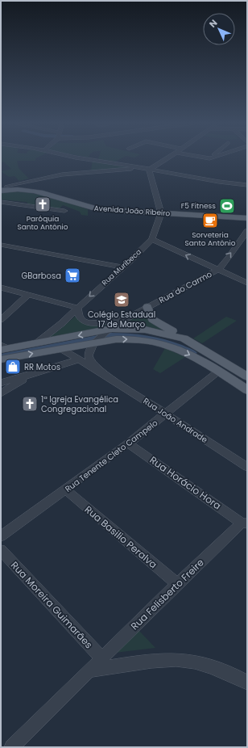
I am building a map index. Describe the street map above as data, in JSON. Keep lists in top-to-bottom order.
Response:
{
  "streets": {
    "main road": ["Avenida João Ribeiro"],
    "street": [
      "Rua Muribeca",
      "Rua do Carmo",
      "Rua João Andrade",
      "Rua Tenente Cleto Campelo",
      "Rua Horácio Hora",
      "Rua Basilio Peralva",
      "Rua Felisberto Freire",
      "Rua Moreira Guimarães"
    ]
  },
  "crossings": [
    ["Avenida João Ribeiro", "Rua Muribeca"],
    ["Rua do Carmo", "Rua João Andrade"],
    ["Rua João Andrade", "Rua Tenente Cleto Campelo"],
    ["Rua Tenente Cleto Campelo", "Rua Horácio Hora"],
    ["Rua Tenente Cleto Campelo", "Rua Basilio Peralva"],
    ["Rua Horácio Hora", "Rua Felisberto Freire"],
    ["Rua Basilio Peralva", "Rua Felisberto Freire"],
    ["Rua Felisberto Freire", "Rua Moreira Guimarães"]
  ],
  "places": {
    "church": ["Paróquia Santo Antônio", "1ª Igreja Evangélica Congregacional"],
    "sports": ["F5 Fitness"],
    "cafe": ["Sorveteria Santo Antônio"],
    "supermarket": ["GBarbosa"],
    "school or university": ["Colégio Estadual 17 de Março"],
    "shop": ["RR Motos"]
  },
  "north": "top left"
}
